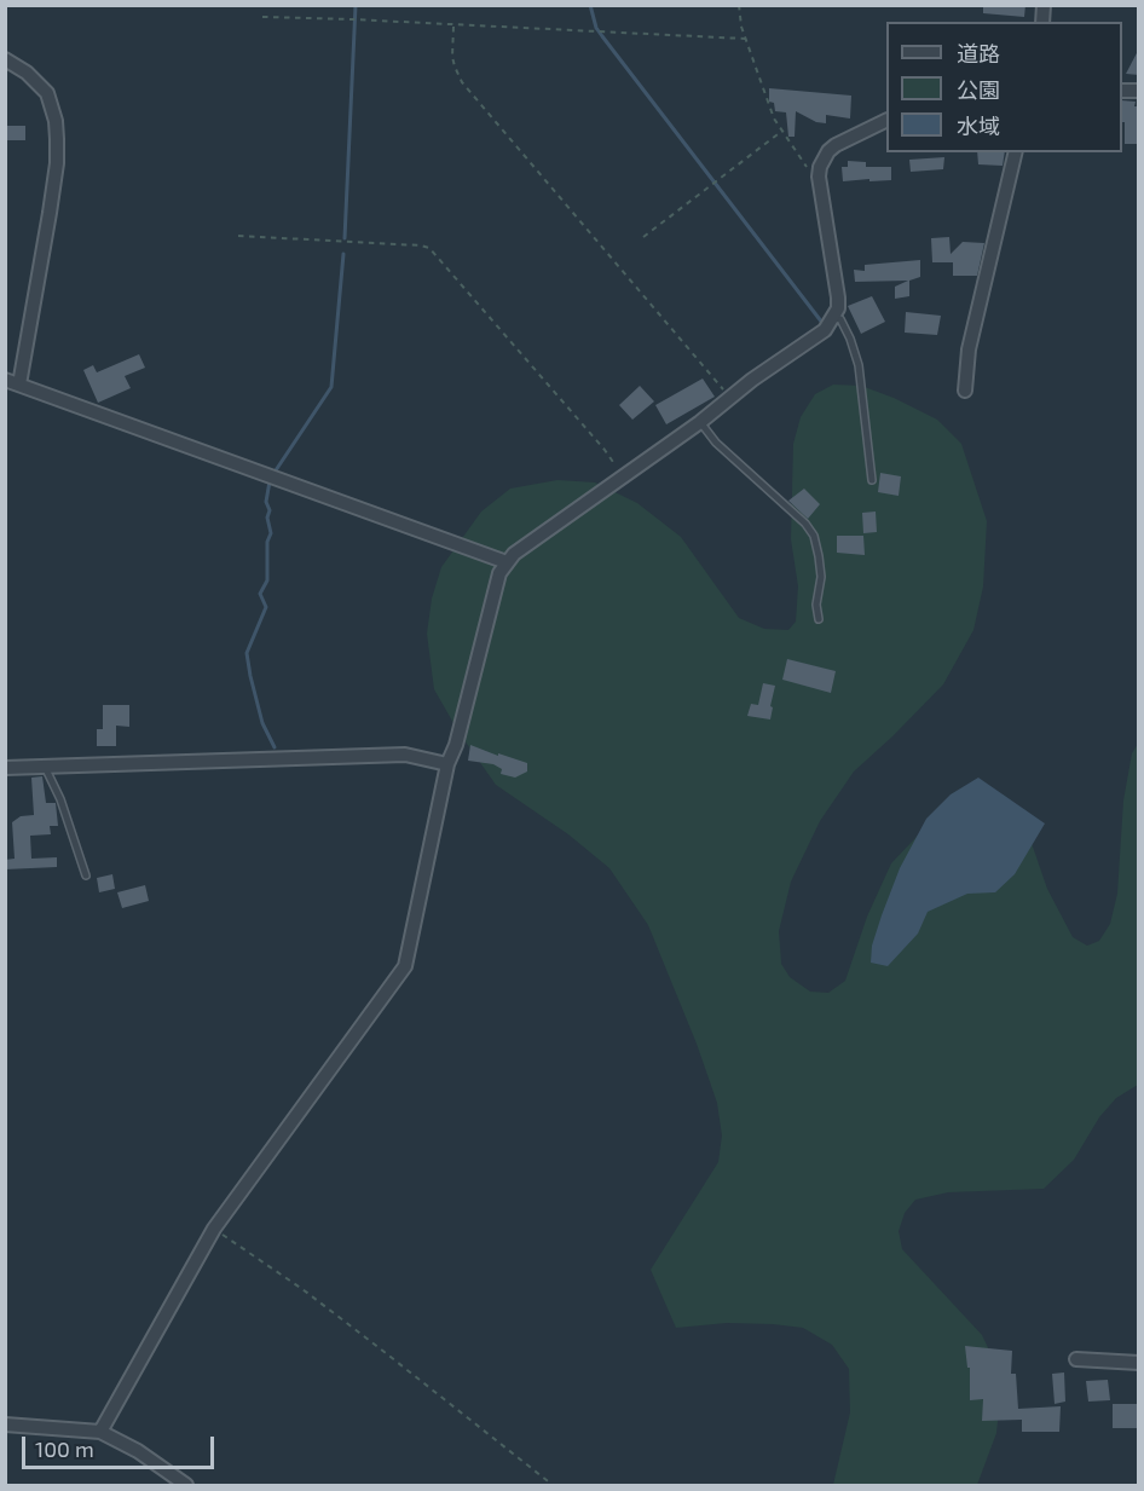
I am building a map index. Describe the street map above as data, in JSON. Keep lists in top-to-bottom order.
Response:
{
  "legend": ["道路", "公園", "水域"],
  "scale_bar": "100 m"
}
